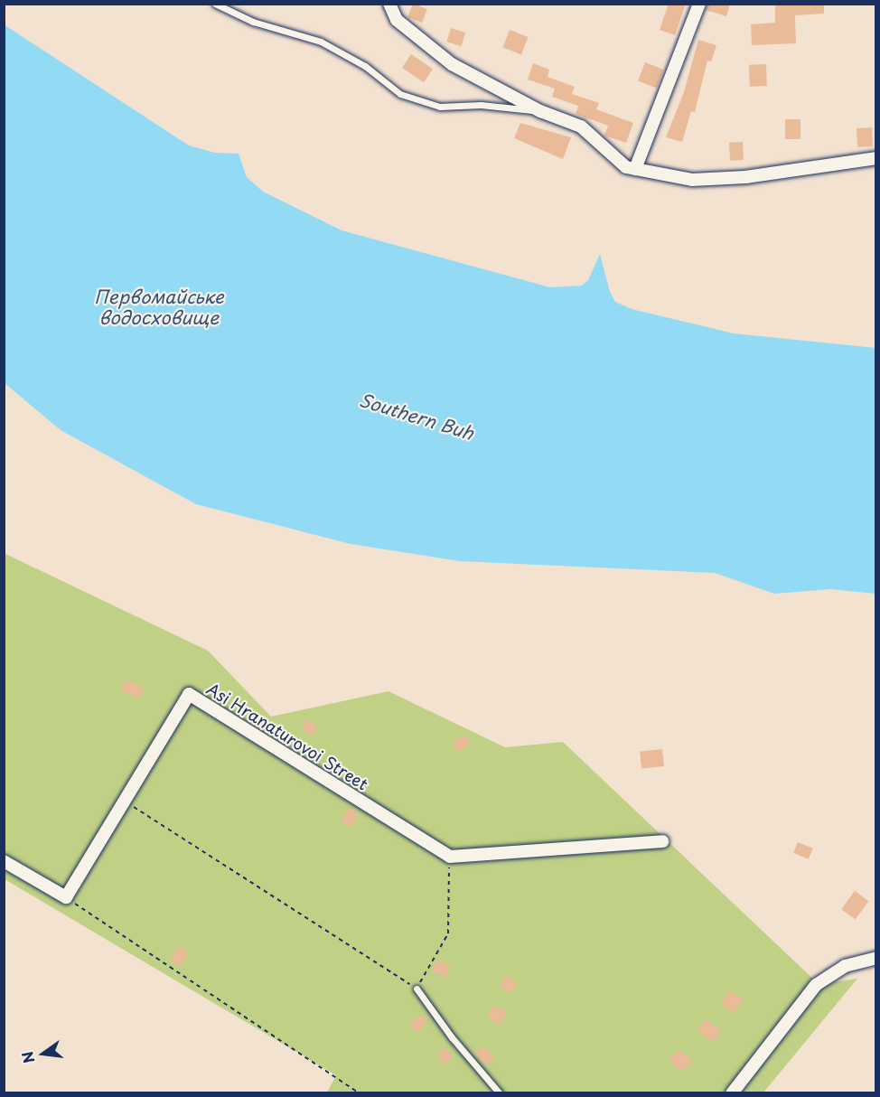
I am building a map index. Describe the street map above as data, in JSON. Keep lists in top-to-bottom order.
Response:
{
  "streets": {
    "street": ["Asi Hranaturovoi Street"]
  },
  "water": ["Первомайське водосховище", "Southern Buh"],
  "north": "left"
}
